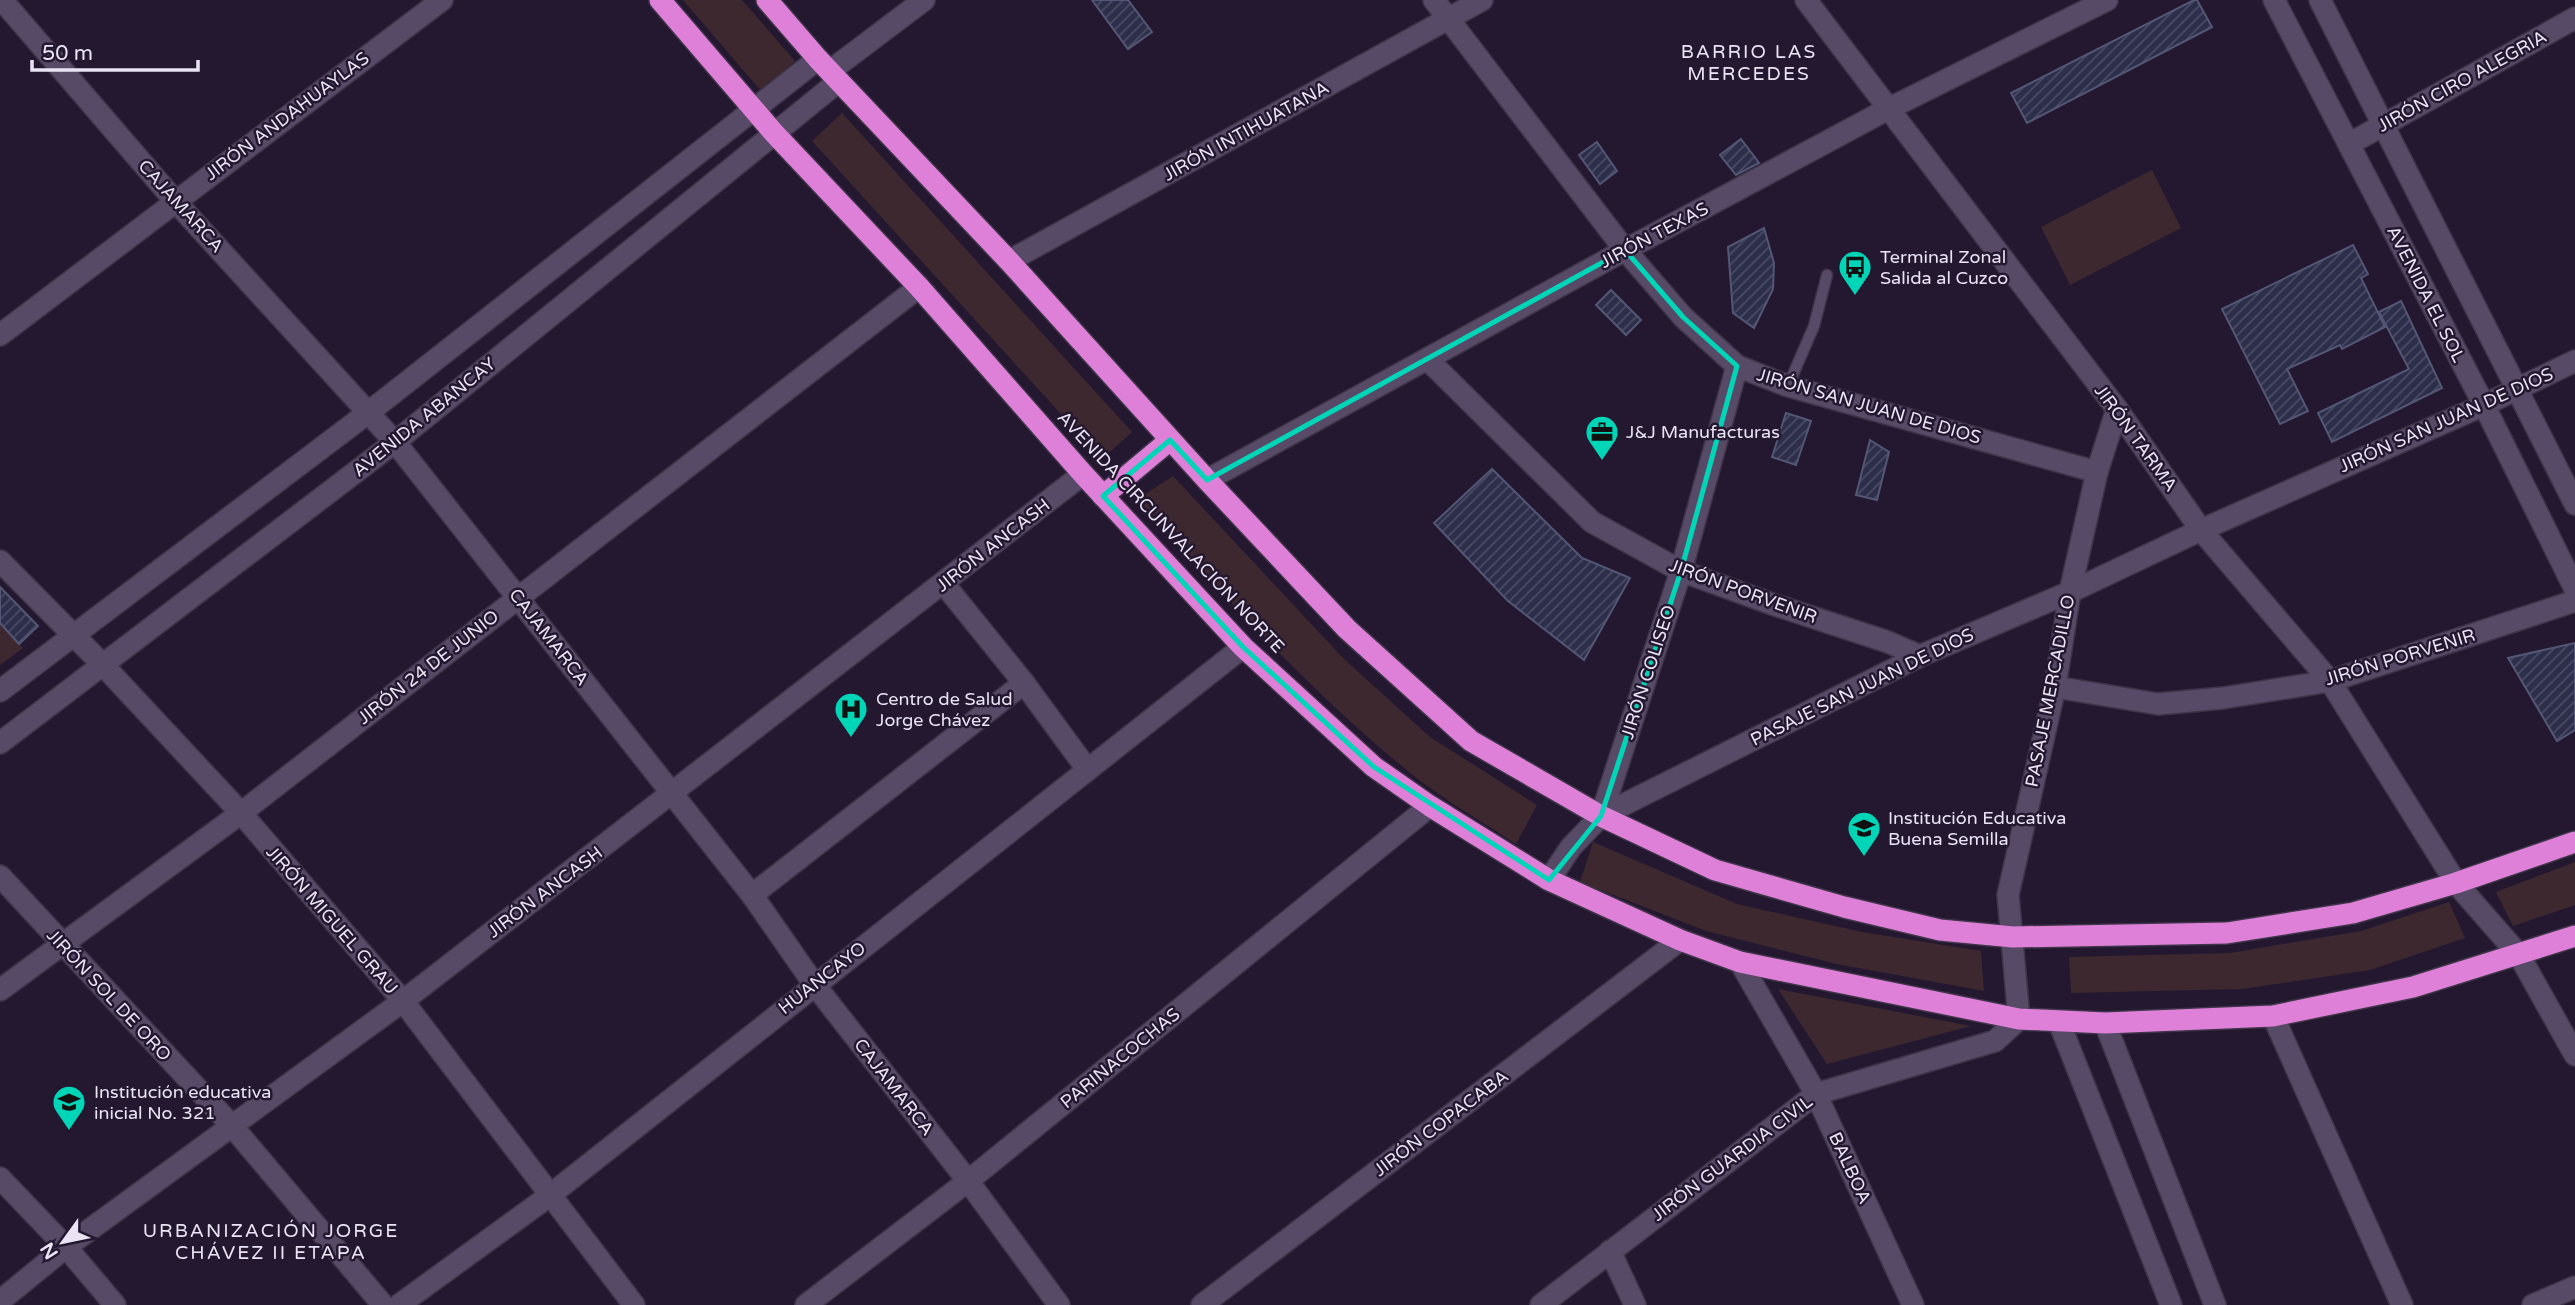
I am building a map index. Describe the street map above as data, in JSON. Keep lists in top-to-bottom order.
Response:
{
  "streets": {
    "highway": ["AVENIDA CIRCUNVALACIÓN NORTE"],
    "street": [
      "JIRÓN CIRO ALEGRIA",
      "JIRÓN ANDAHUAYLAS",
      "JIRÓN INTIHUATANA",
      "CAJAMARCA",
      "JIRÓN TEXAS",
      "AVENIDA EL SOL",
      "JIRÓN SAN JUAN DE DIOS",
      "AVENIDA ABANCAY",
      "JIRÓN TARMA",
      "JIRÓN ANCASH",
      "JIRÓN PORVENIR",
      "JIRÓN 24 DE JUNIO",
      "JIRÓN COLISEO",
      "PASAJE SAN JUAN DE DIOS",
      "PASAJE MERCADILLO",
      "JIRÓN MIGUEL GRAU",
      "HUANCAYO",
      "JIRÓN SOL DE ORO",
      "PARINACOCHAS",
      "JIRÓN COPACABA",
      "JIRÓN GUARDIA CIVIL",
      "BALBOA"
    ]
  },
  "crossings": [
    ["JIRÓN CIRO ALEGRIA", "AVENIDA EL SOL"],
    ["JIRÓN ANDAHUAYLAS", "CAJAMARCA"],
    ["JIRÓN INTIHUATANA", "JIRÓN SAN JUAN DE DIOS"],
    ["CAJAMARCA", "AVENIDA ABANCAY"],
    ["CAJAMARCA", "JIRÓN ANCASH"],
    ["CAJAMARCA", "JIRÓN 24 DE JUNIO"],
    ["CAJAMARCA", "HUANCAYO"],
    ["CAJAMARCA", "PARINACOCHAS"],
    ["JIRÓN TEXAS", "JIRÓN SAN JUAN DE DIOS"],
    ["JIRÓN TEXAS", "JIRÓN TARMA"],
    ["JIRÓN TEXAS", "JIRÓN PORVENIR"],
    ["AVENIDA EL SOL", "JIRÓN SAN JUAN DE DIOS"],
    ["JIRÓN SAN JUAN DE DIOS", "JIRÓN TARMA"],
    ["JIRÓN SAN JUAN DE DIOS", "JIRÓN COLISEO"],
    ["JIRÓN SAN JUAN DE DIOS", "PASAJE SAN JUAN DE DIOS"],
    ["JIRÓN SAN JUAN DE DIOS", "PASAJE MERCADILLO"],
    ["AVENIDA ABANCAY", "AVENIDA CIRCUNVALACIÓN NORTE"],
    ["AVENIDA ABANCAY", "JIRÓN MIGUEL GRAU"],
    ["JIRÓN TARMA", "AVENIDA CIRCUNVALACIÓN NORTE"],
    ["JIRÓN TARMA", "JIRÓN PORVENIR"],
    ["JIRÓN TARMA", "PASAJE SAN JUAN DE DIOS"],
    ["JIRÓN TARMA", "PASAJE MERCADILLO"],
    ["AVENIDA CIRCUNVALACIÓN NORTE", "JIRÓN ANCASH"],
    ["AVENIDA CIRCUNVALACIÓN NORTE", "JIRÓN 24 DE JUNIO"],
    ["AVENIDA CIRCUNVALACIÓN NORTE", "PASAJE SAN JUAN DE DIOS"],
    ["AVENIDA CIRCUNVALACIÓN NORTE", "PASAJE MERCADILLO"],
    ["AVENIDA CIRCUNVALACIÓN NORTE", "HUANCAYO"],
    ["AVENIDA CIRCUNVALACIÓN NORTE", "PARINACOCHAS"],
    ["AVENIDA CIRCUNVALACIÓN NORTE", "JIRÓN COPACABA"],
    ["AVENIDA CIRCUNVALACIÓN NORTE", "JIRÓN GUARDIA CIVIL"],
    ["AVENIDA CIRCUNVALACIÓN NORTE", "BALBOA"],
    ["JIRÓN ANCASH", "JIRÓN MIGUEL GRAU"],
    ["JIRÓN ANCASH", "JIRÓN SOL DE ORO"],
    ["JIRÓN PORVENIR", "JIRÓN COLISEO"],
    ["JIRÓN PORVENIR", "PASAJE SAN JUAN DE DIOS"],
    ["JIRÓN PORVENIR", "PASAJE MERCADILLO"],
    ["JIRÓN 24 DE JUNIO", "JIRÓN MIGUEL GRAU"],
    ["JIRÓN 24 DE JUNIO", "JIRÓN SOL DE ORO"],
    ["JIRÓN COLISEO", "PASAJE SAN JUAN DE DIOS"],
    ["PASAJE SAN JUAN DE DIOS", "PASAJE MERCADILLO"],
    ["PASAJE MERCADILLO", "JIRÓN GUARDIA CIVIL"],
    ["JIRÓN MIGUEL GRAU", "HUANCAYO"],
    ["JIRÓN GUARDIA CIVIL", "BALBOA"]
  ],
  "districts": ["BARRIO LAS MERCEDES", "URBANIZACIÓN JORGE CHÁVEZ II ETAPA"],
  "places": {
    "bus stop": ["Terminal Zonal Salida al Cuzco"],
    "office": ["J&J Manufacturas"],
    "hospital": ["Centro de Salud Jorge Chávez"],
    "school or university": ["Institución Educativa Buena Semilla", "Institución educativa inicial No. 321"]
  },
  "scale_bar": "50 m",
  "north": "bottom left"
}
